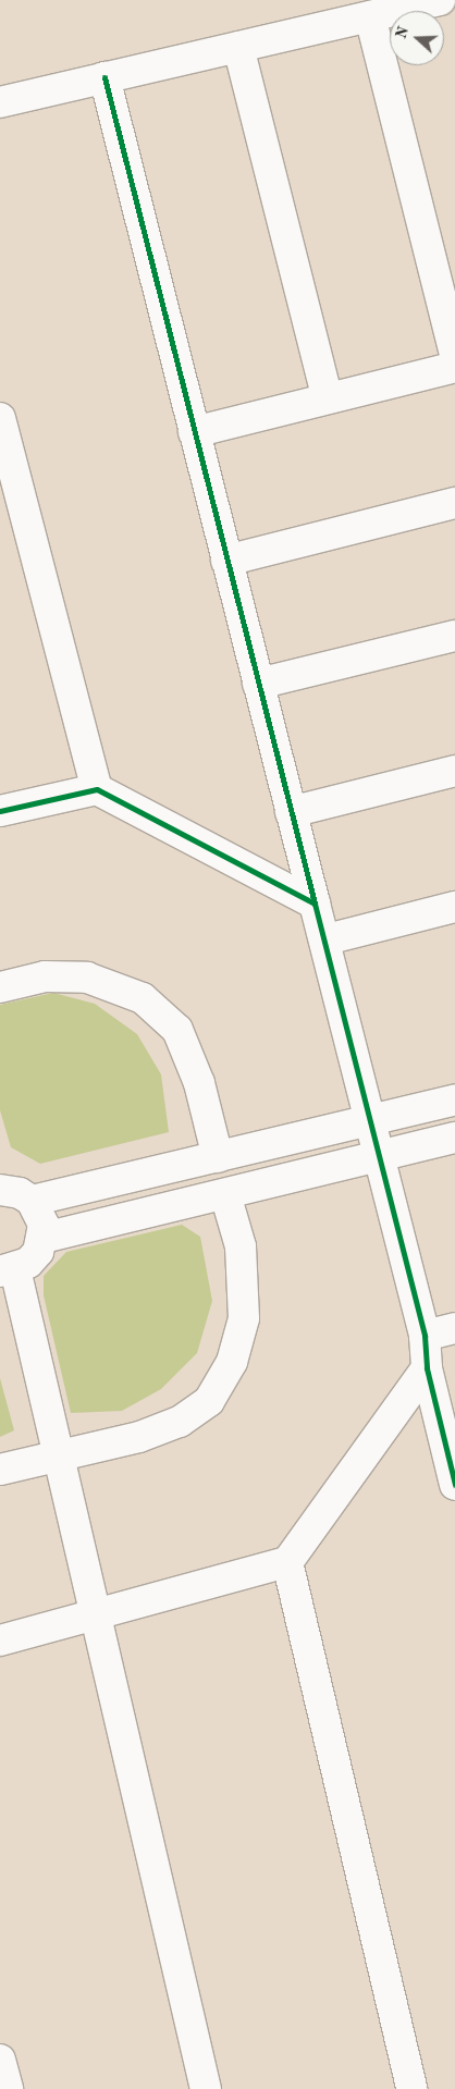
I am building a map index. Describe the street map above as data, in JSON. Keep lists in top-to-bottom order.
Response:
{
  "north": "left"
}
